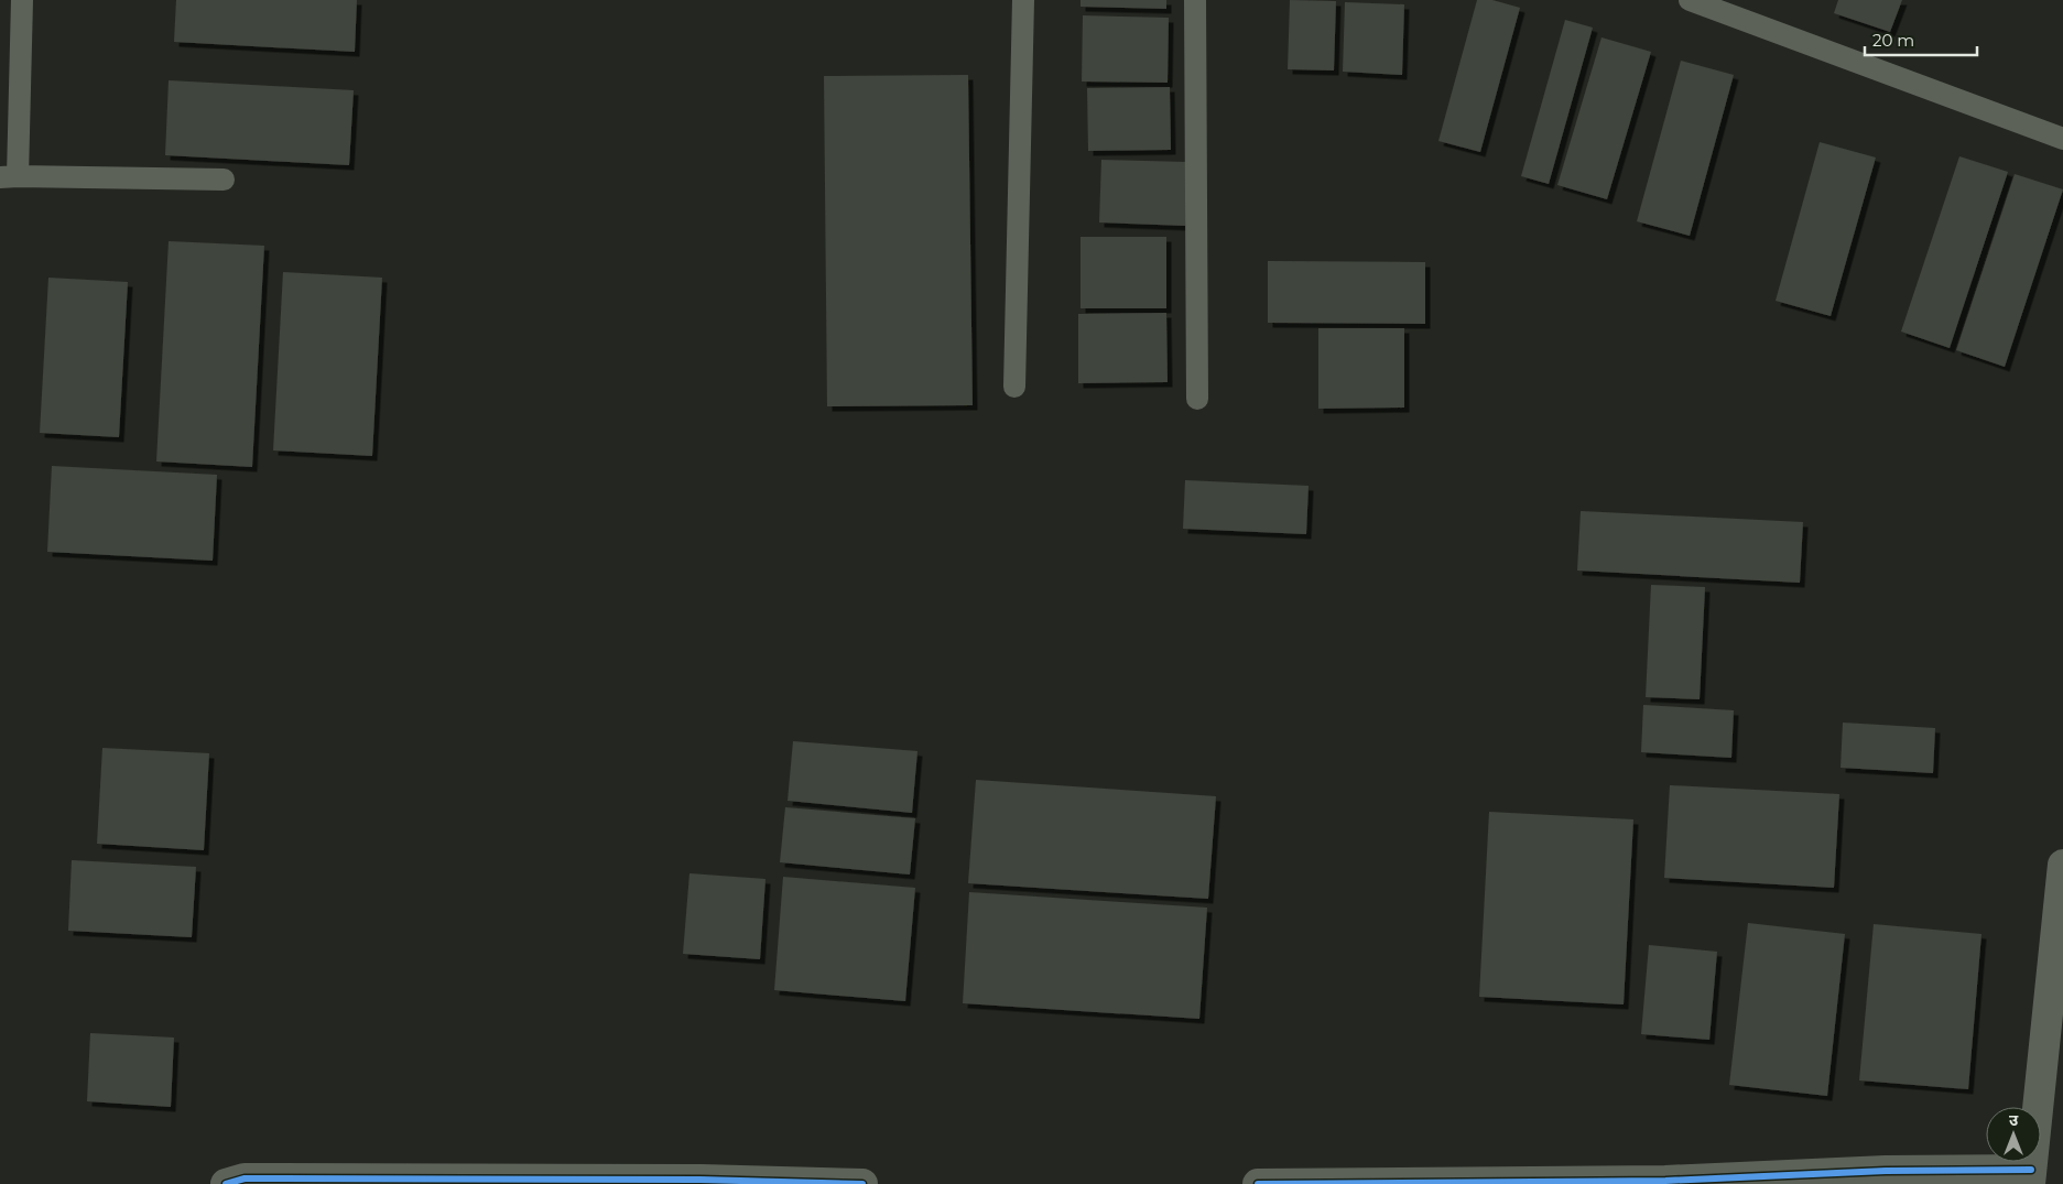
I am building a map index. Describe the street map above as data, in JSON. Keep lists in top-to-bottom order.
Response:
{
  "scale_bar": "20 m",
  "north": "top"
}
